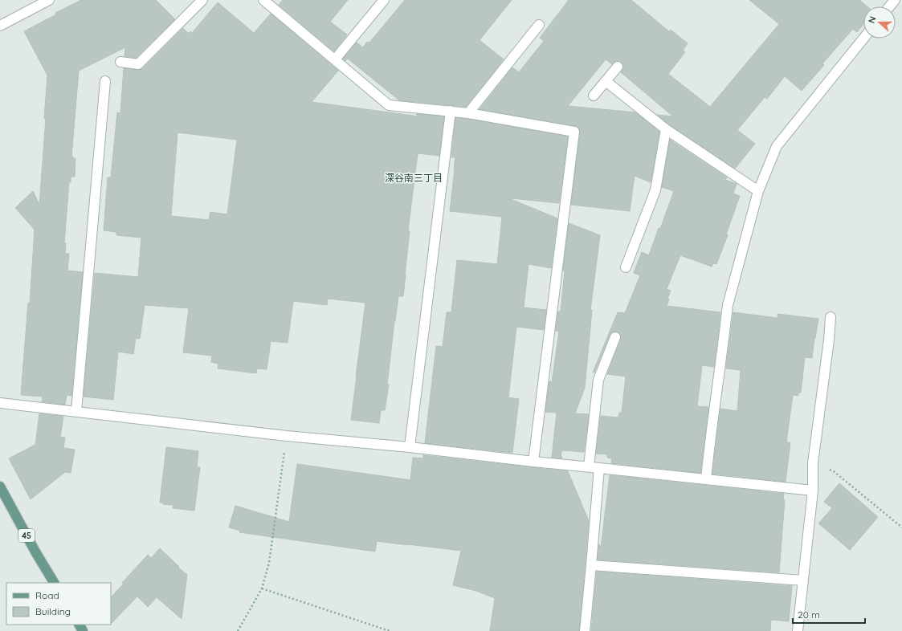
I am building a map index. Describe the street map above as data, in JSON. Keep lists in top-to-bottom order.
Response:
{
  "streets": {
    "main road": ["45"]
  },
  "districts": ["深谷南三丁目"],
  "legend": ["Road", "Building"],
  "scale_bar": "20 m",
  "north": "left"
}
